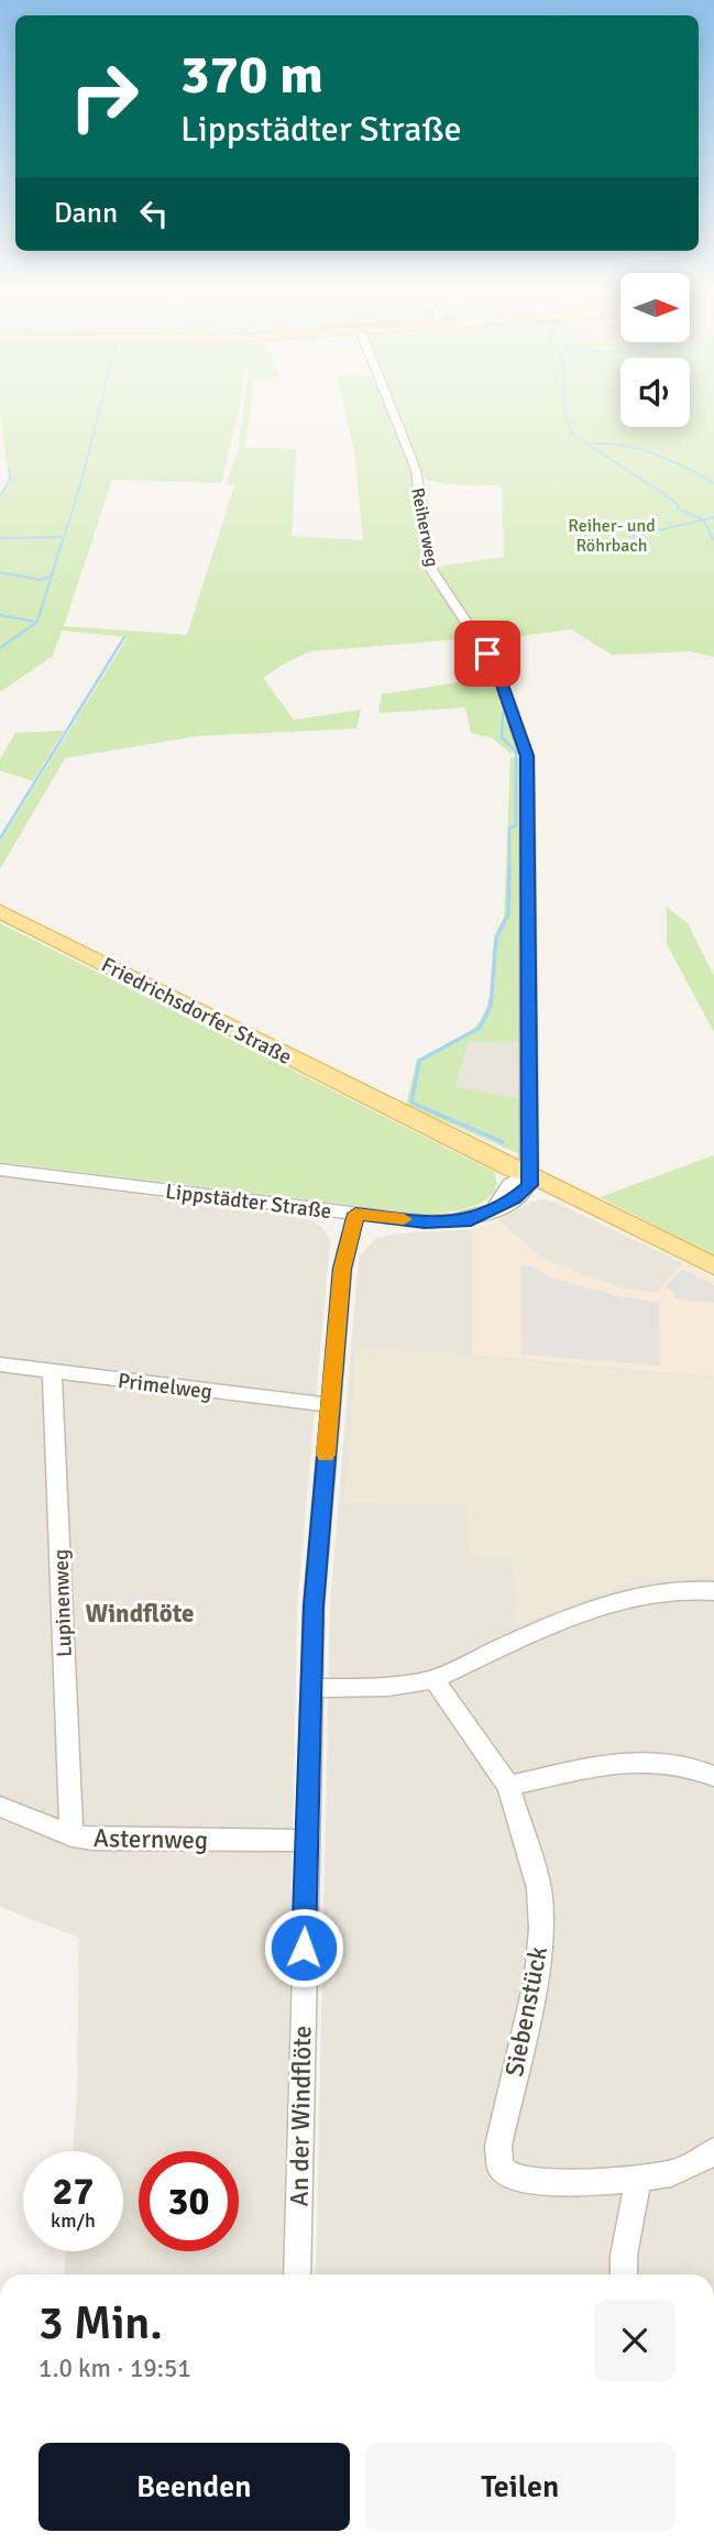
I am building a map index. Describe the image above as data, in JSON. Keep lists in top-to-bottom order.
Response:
{
  "streets": {
    "main road": ["Friedrichsdorfer Straße"],
    "street": [
      "Reiherweg",
      "Lippstädter Straße",
      "Primelweg",
      "Lupinenweg",
      "Asternweg",
      "Siebenstück",
      "An der Windflöte"
    ]
  },
  "crossings": [
    ["Reiherweg", "Friedrichsdorfer Straße"],
    ["Reiherweg", "Lippstädter Straße"],
    ["Friedrichsdorfer Straße", "Lippstädter Straße"],
    ["Lippstädter Straße", "An der Windflöte"],
    ["Primelweg", "Lupinenweg"],
    ["Primelweg", "An der Windflöte"],
    ["Lupinenweg", "Asternweg"],
    ["Asternweg", "An der Windflöte"]
  ],
  "districts": ["Windflöte"],
  "parks": ["Reiher- und Röhrbach"],
  "north": "right",
  "page": {
    "turn": ["370 m", "Lippstädter Straße"],
    "then": "Dann",
    "speed": "27 km/h",
    "limit": "30",
    "heading": ["3 Min.", "1.0 km · 19:51"],
    "buttons": ["Beenden", "Teilen"]
  }
}
